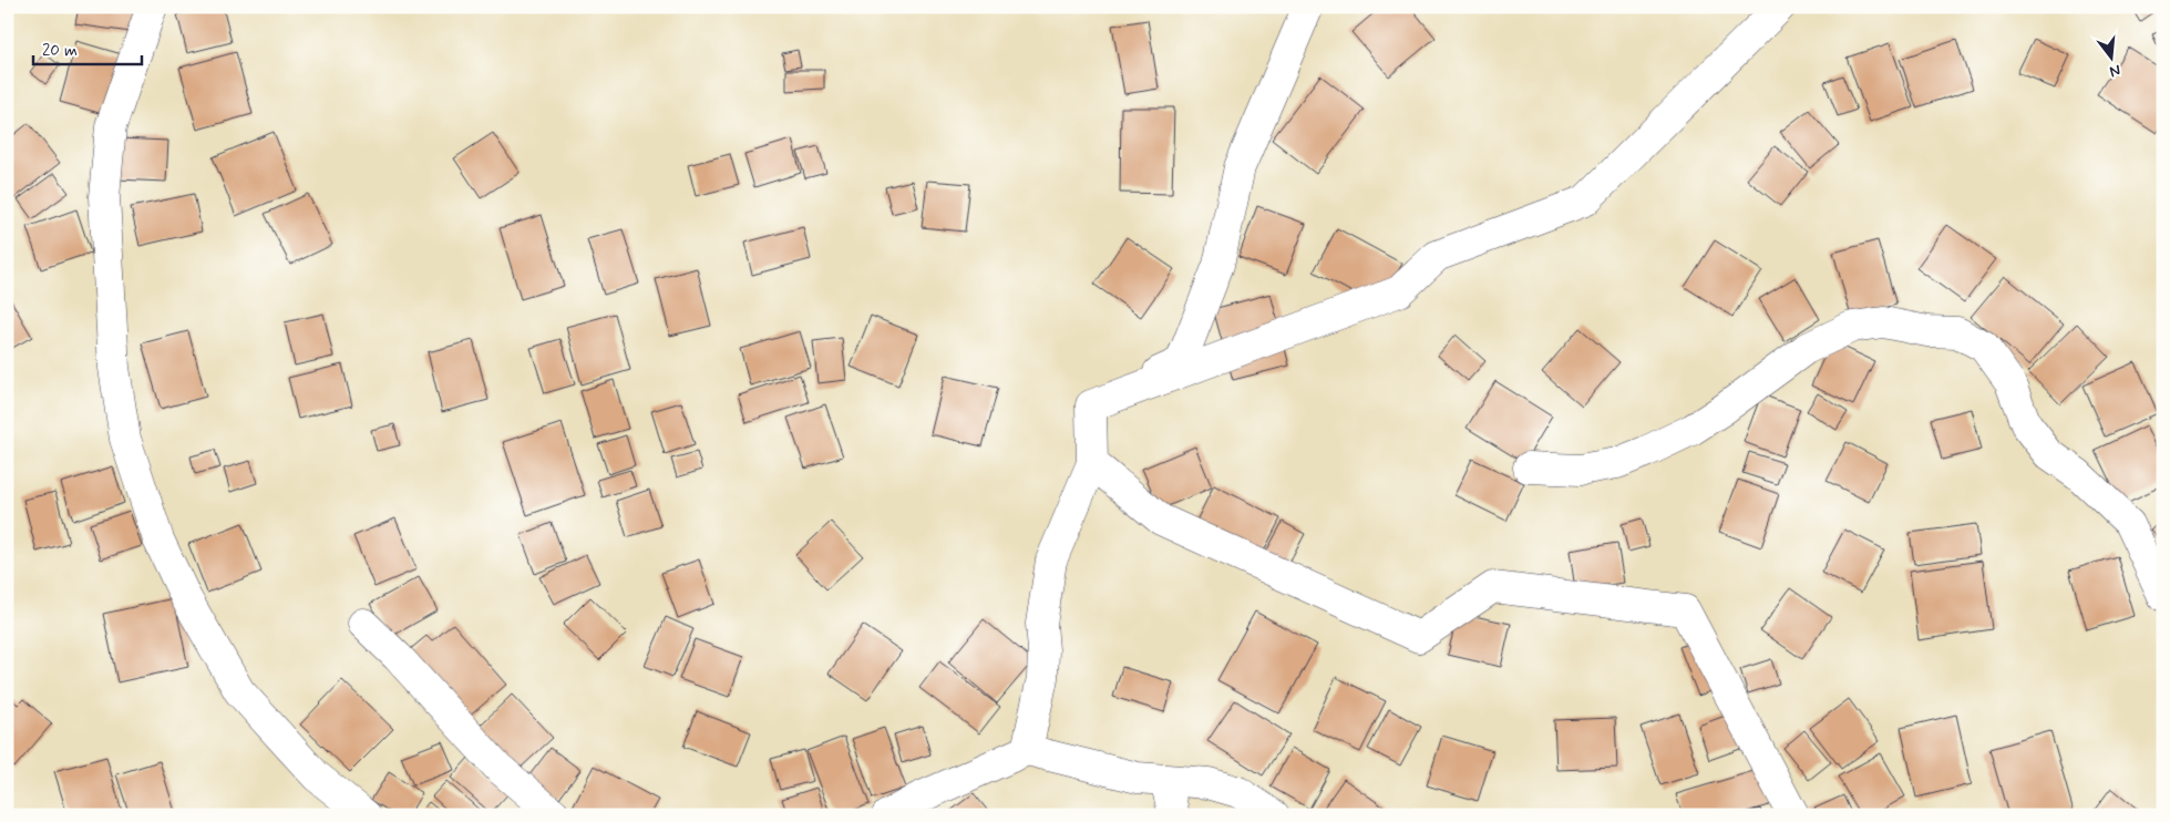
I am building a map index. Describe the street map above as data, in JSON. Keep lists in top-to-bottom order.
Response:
{
  "scale_bar": "20 m",
  "north": "bottom"
}
